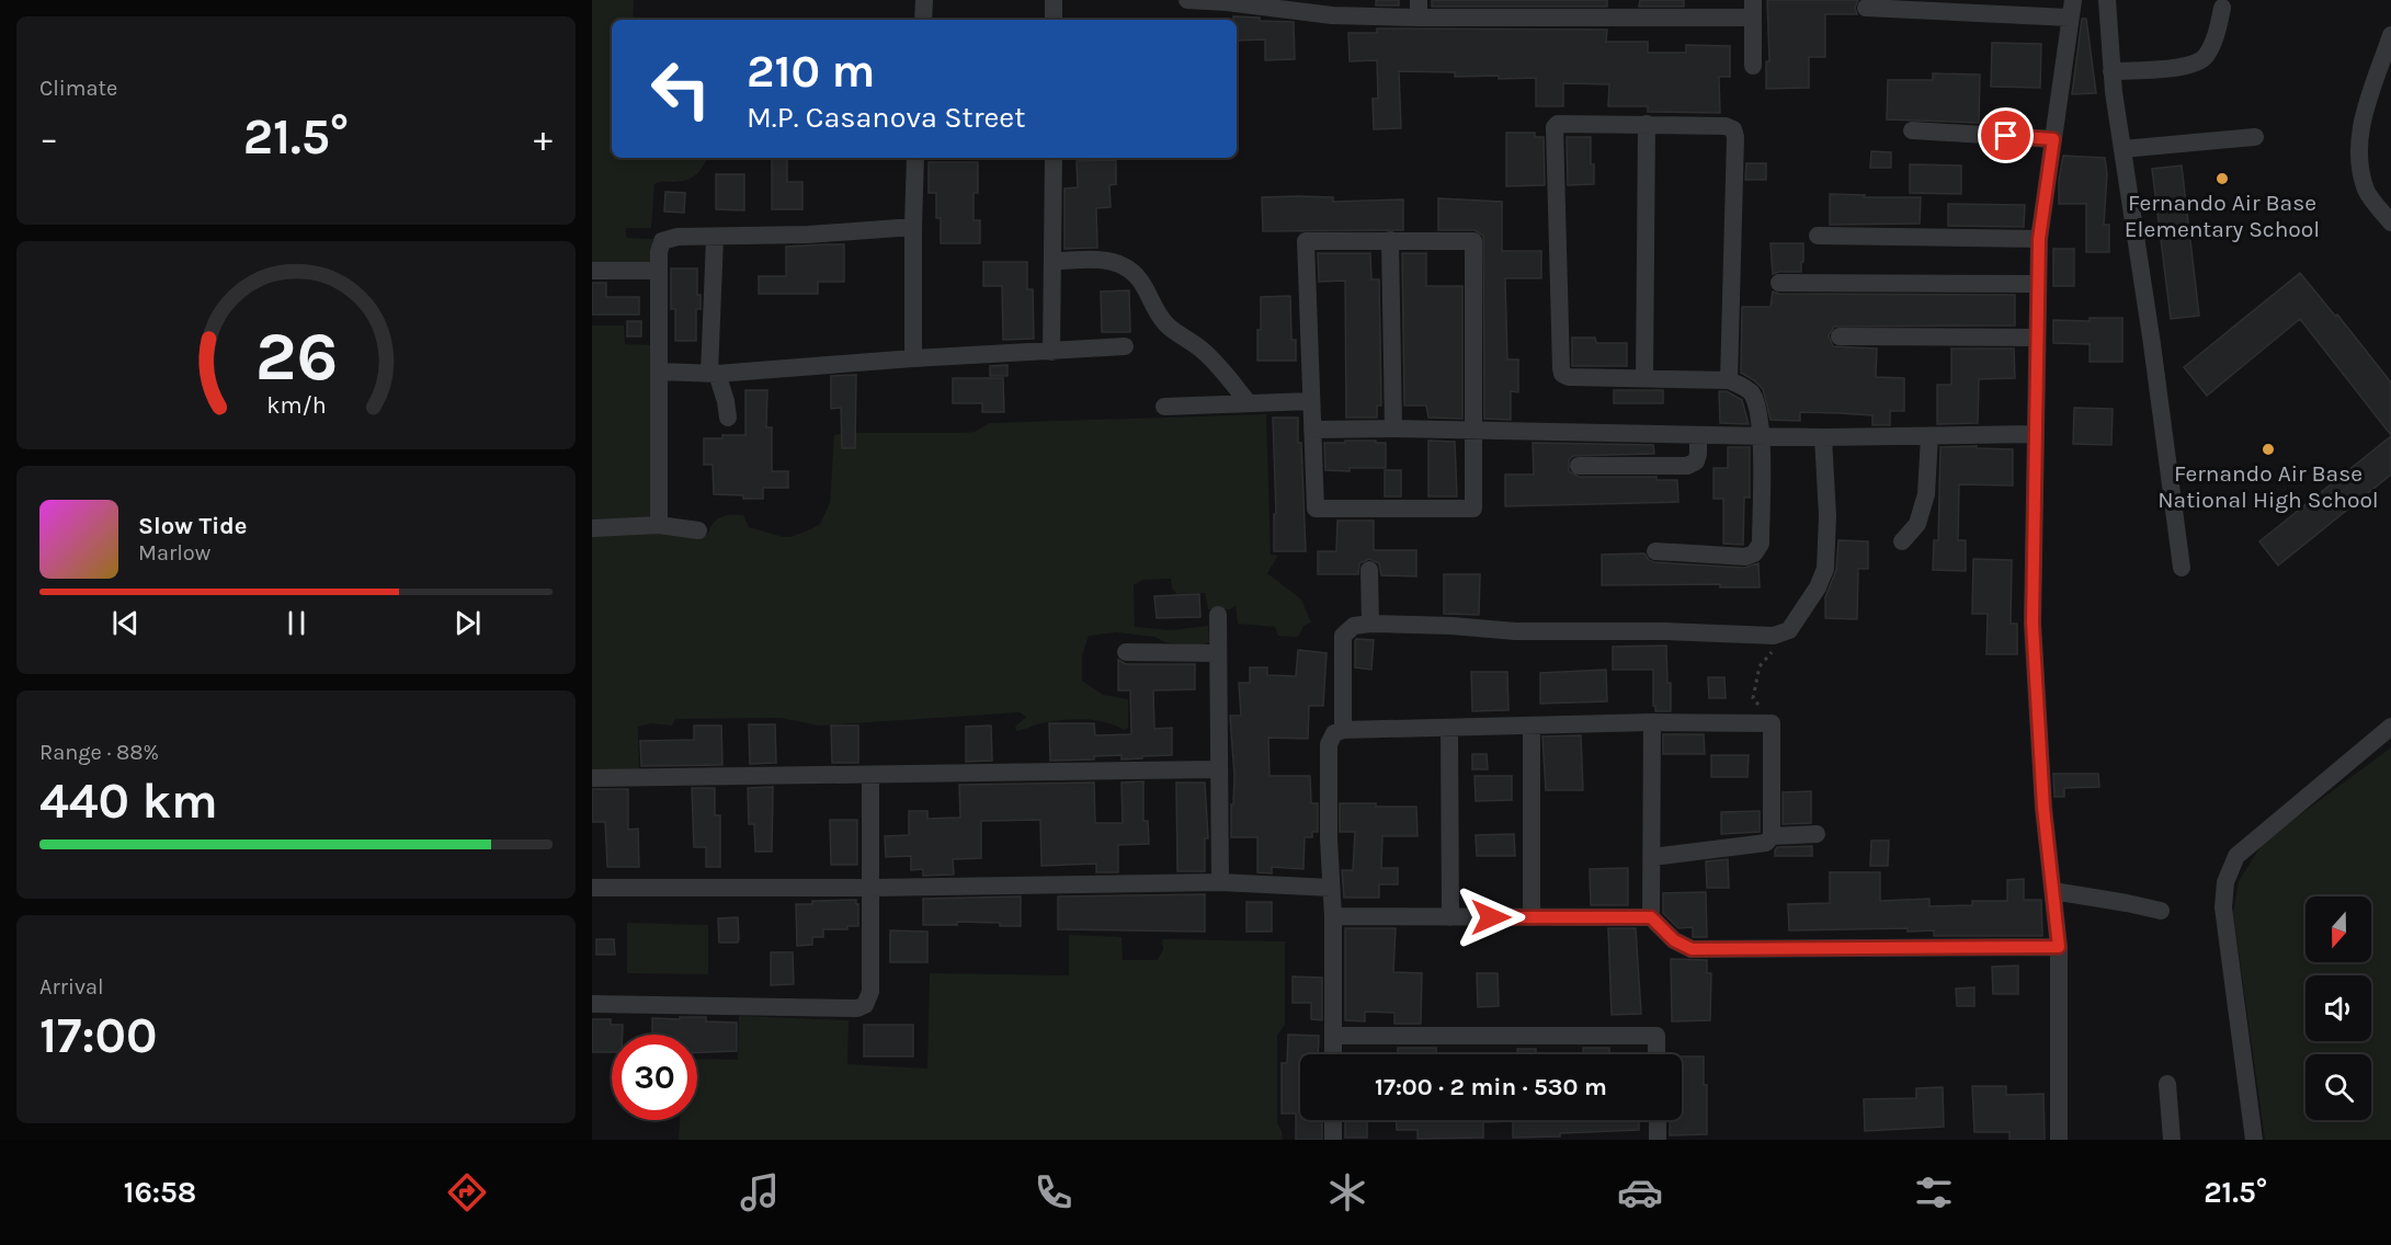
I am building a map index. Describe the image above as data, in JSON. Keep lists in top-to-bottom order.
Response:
{
  "places": ["Fernando Air Base Elementary School", "Fernando Air Base National High School"],
  "north": "bottom",
  "page": {
    "tile": [
      "Climate",
      ["Range · 88%", "440 km"],
      ["Arrival", "17:00"]
    ],
    "turn": ["210 m", "M.P. Casanova Street"],
    "heat": ["−", "21.5°", "+"],
    "song": ["Slow Tide", "Marlow"],
    "limit": "30",
    "trip": "17:00 · 2 min · 530 m",
    "tabs": ["16:58", "21.5°"],
    "gauge": ["26", "km/h"]
  }
}
